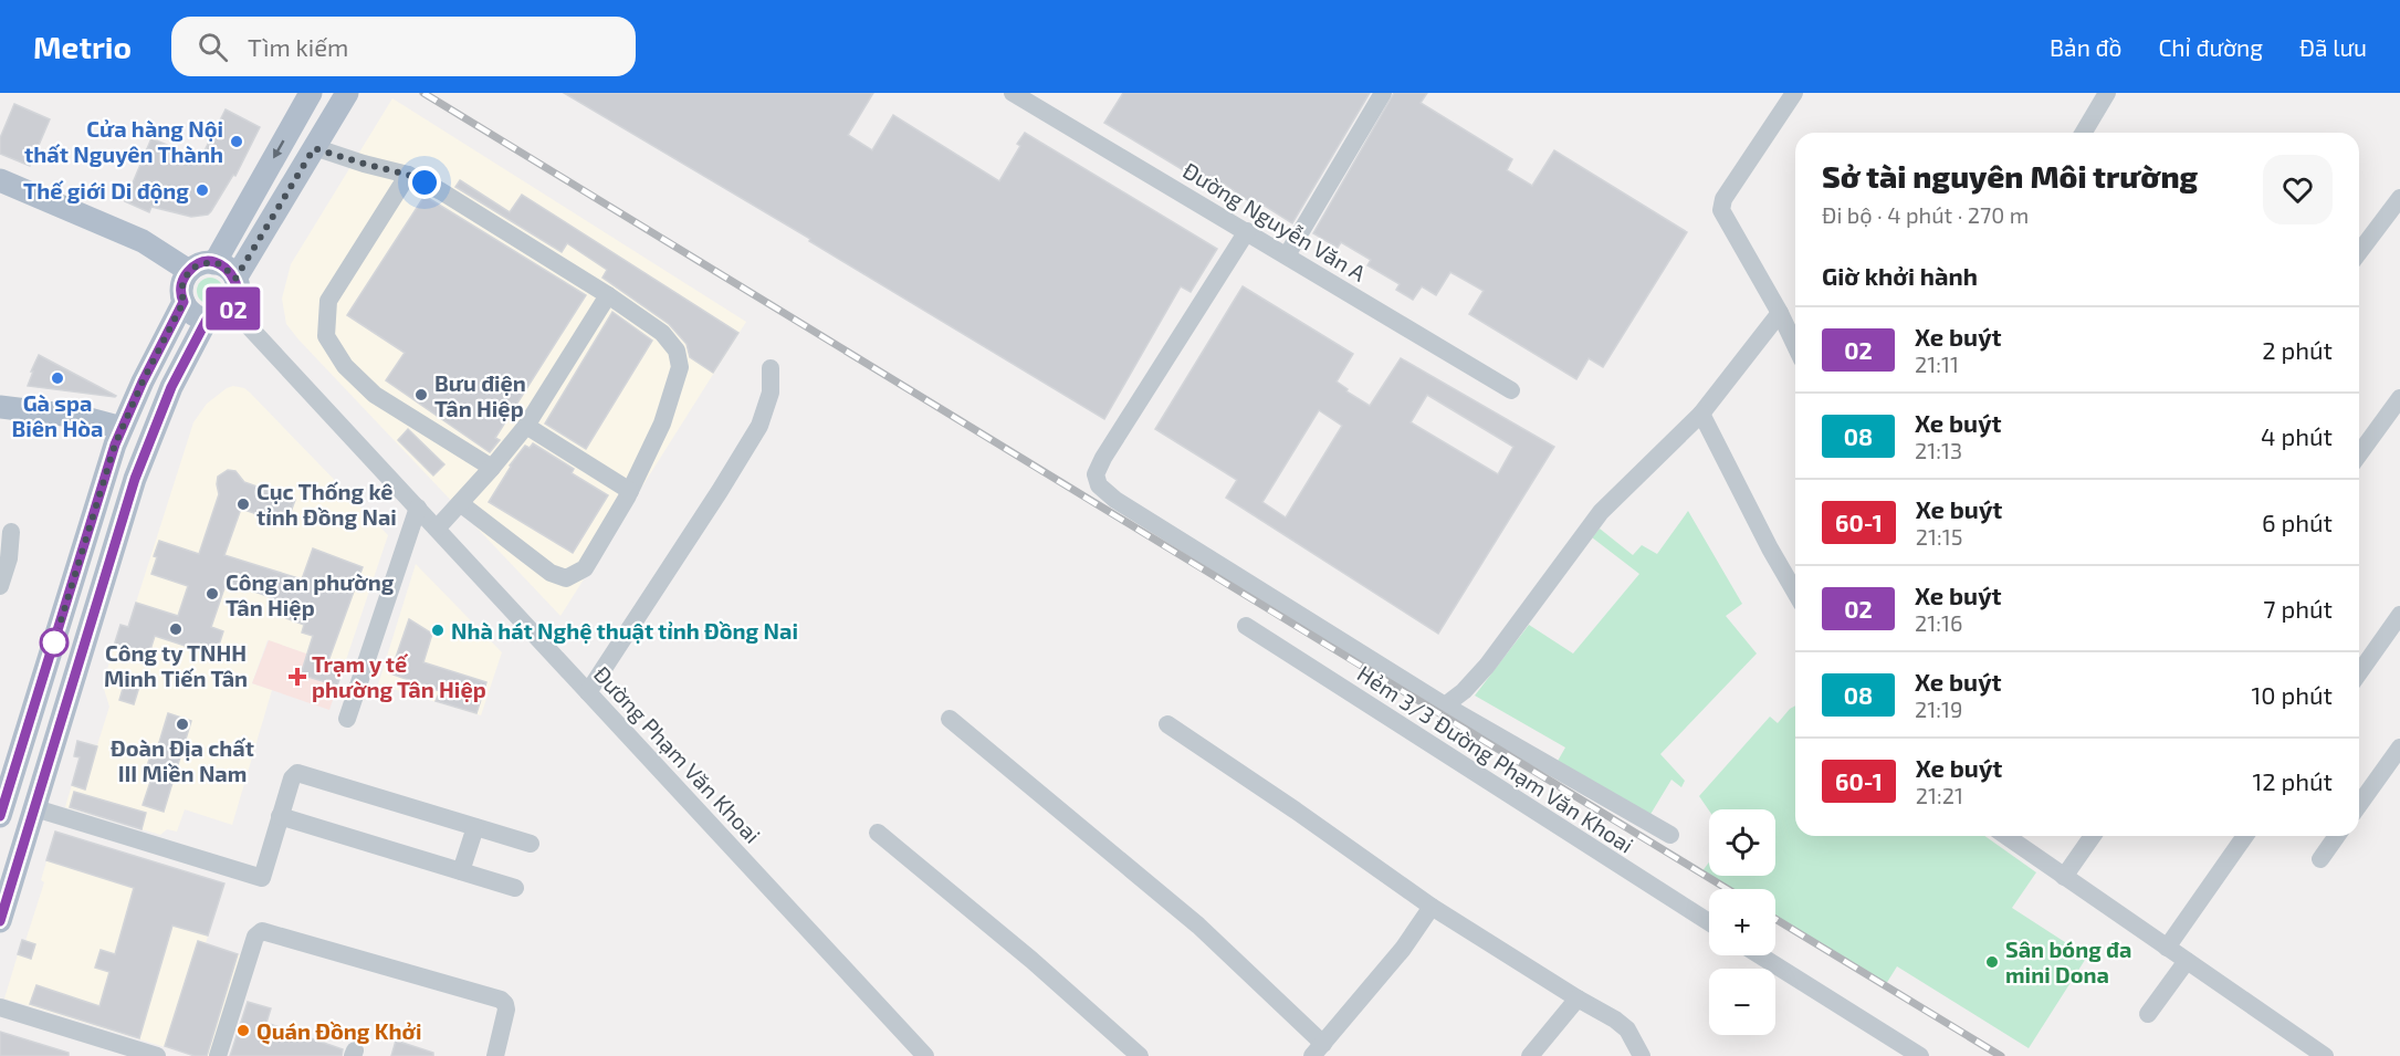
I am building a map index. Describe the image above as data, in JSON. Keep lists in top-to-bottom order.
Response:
{
  "streets": {
    "street": ["Đường Nguyễn Văn A", "Đường Phạm Văn Khoai", "Hẻm 3/3 Đường Phạm Văn Khoai"]
  },
  "places": {
    "other": [
      "Cửa hàng Nội thất Nguyên Thành",
      "Thế giới Di động",
      "Gà spa Biên Hòa",
      "Bưu điện Tân Hiệp",
      "Cục Thống kê tỉnh Đồng Nai",
      "Công an phường Tân Hiệp",
      "Công ty TNHH Minh Tiến Tân",
      "Nhà hát Nghệ thuật tỉnh Đồng Nai",
      "Đoàn Địa chất III Miền Nam",
      "Sân bóng đa mini Dona",
      "Quán Đồng Khởi"
    ],
    "health": ["Trạm y tế phường Tân Hiệp"]
  },
  "lines": ["bus line 02"],
  "page": {
    "header": "Metrio",
    "search": "Tìm kiếm",
    "nav": ["Bản đồ", "Chỉ đường", "Đã lưu"],
    "on_map": "02",
    "heading": [
      ["Sở tài nguyên Môi trường", "Đi bộ · 4 phút · 270 m"],
      "Giờ khởi hành"
    ],
    "list": [
      {
        "mark": "02",
        "name": "Xe buýt",
        "note": "21:11",
        "value": "2 phút"
      },
      {
        "mark": "08",
        "name": "Xe buýt",
        "note": "21:13",
        "value": "4 phút"
      },
      {
        "mark": "60-1",
        "name": "Xe buýt",
        "note": "21:15",
        "value": "6 phút"
      },
      {
        "mark": "02",
        "name": "Xe buýt",
        "note": "21:16",
        "value": "7 phút"
      },
      {
        "mark": "08",
        "name": "Xe buýt",
        "note": "21:19",
        "value": "10 phút"
      },
      {
        "mark": "60-1",
        "name": "Xe buýt",
        "note": "21:21",
        "value": "12 phút"
      }
    ],
    "map_buttons": ["+", "−"]
  }
}
